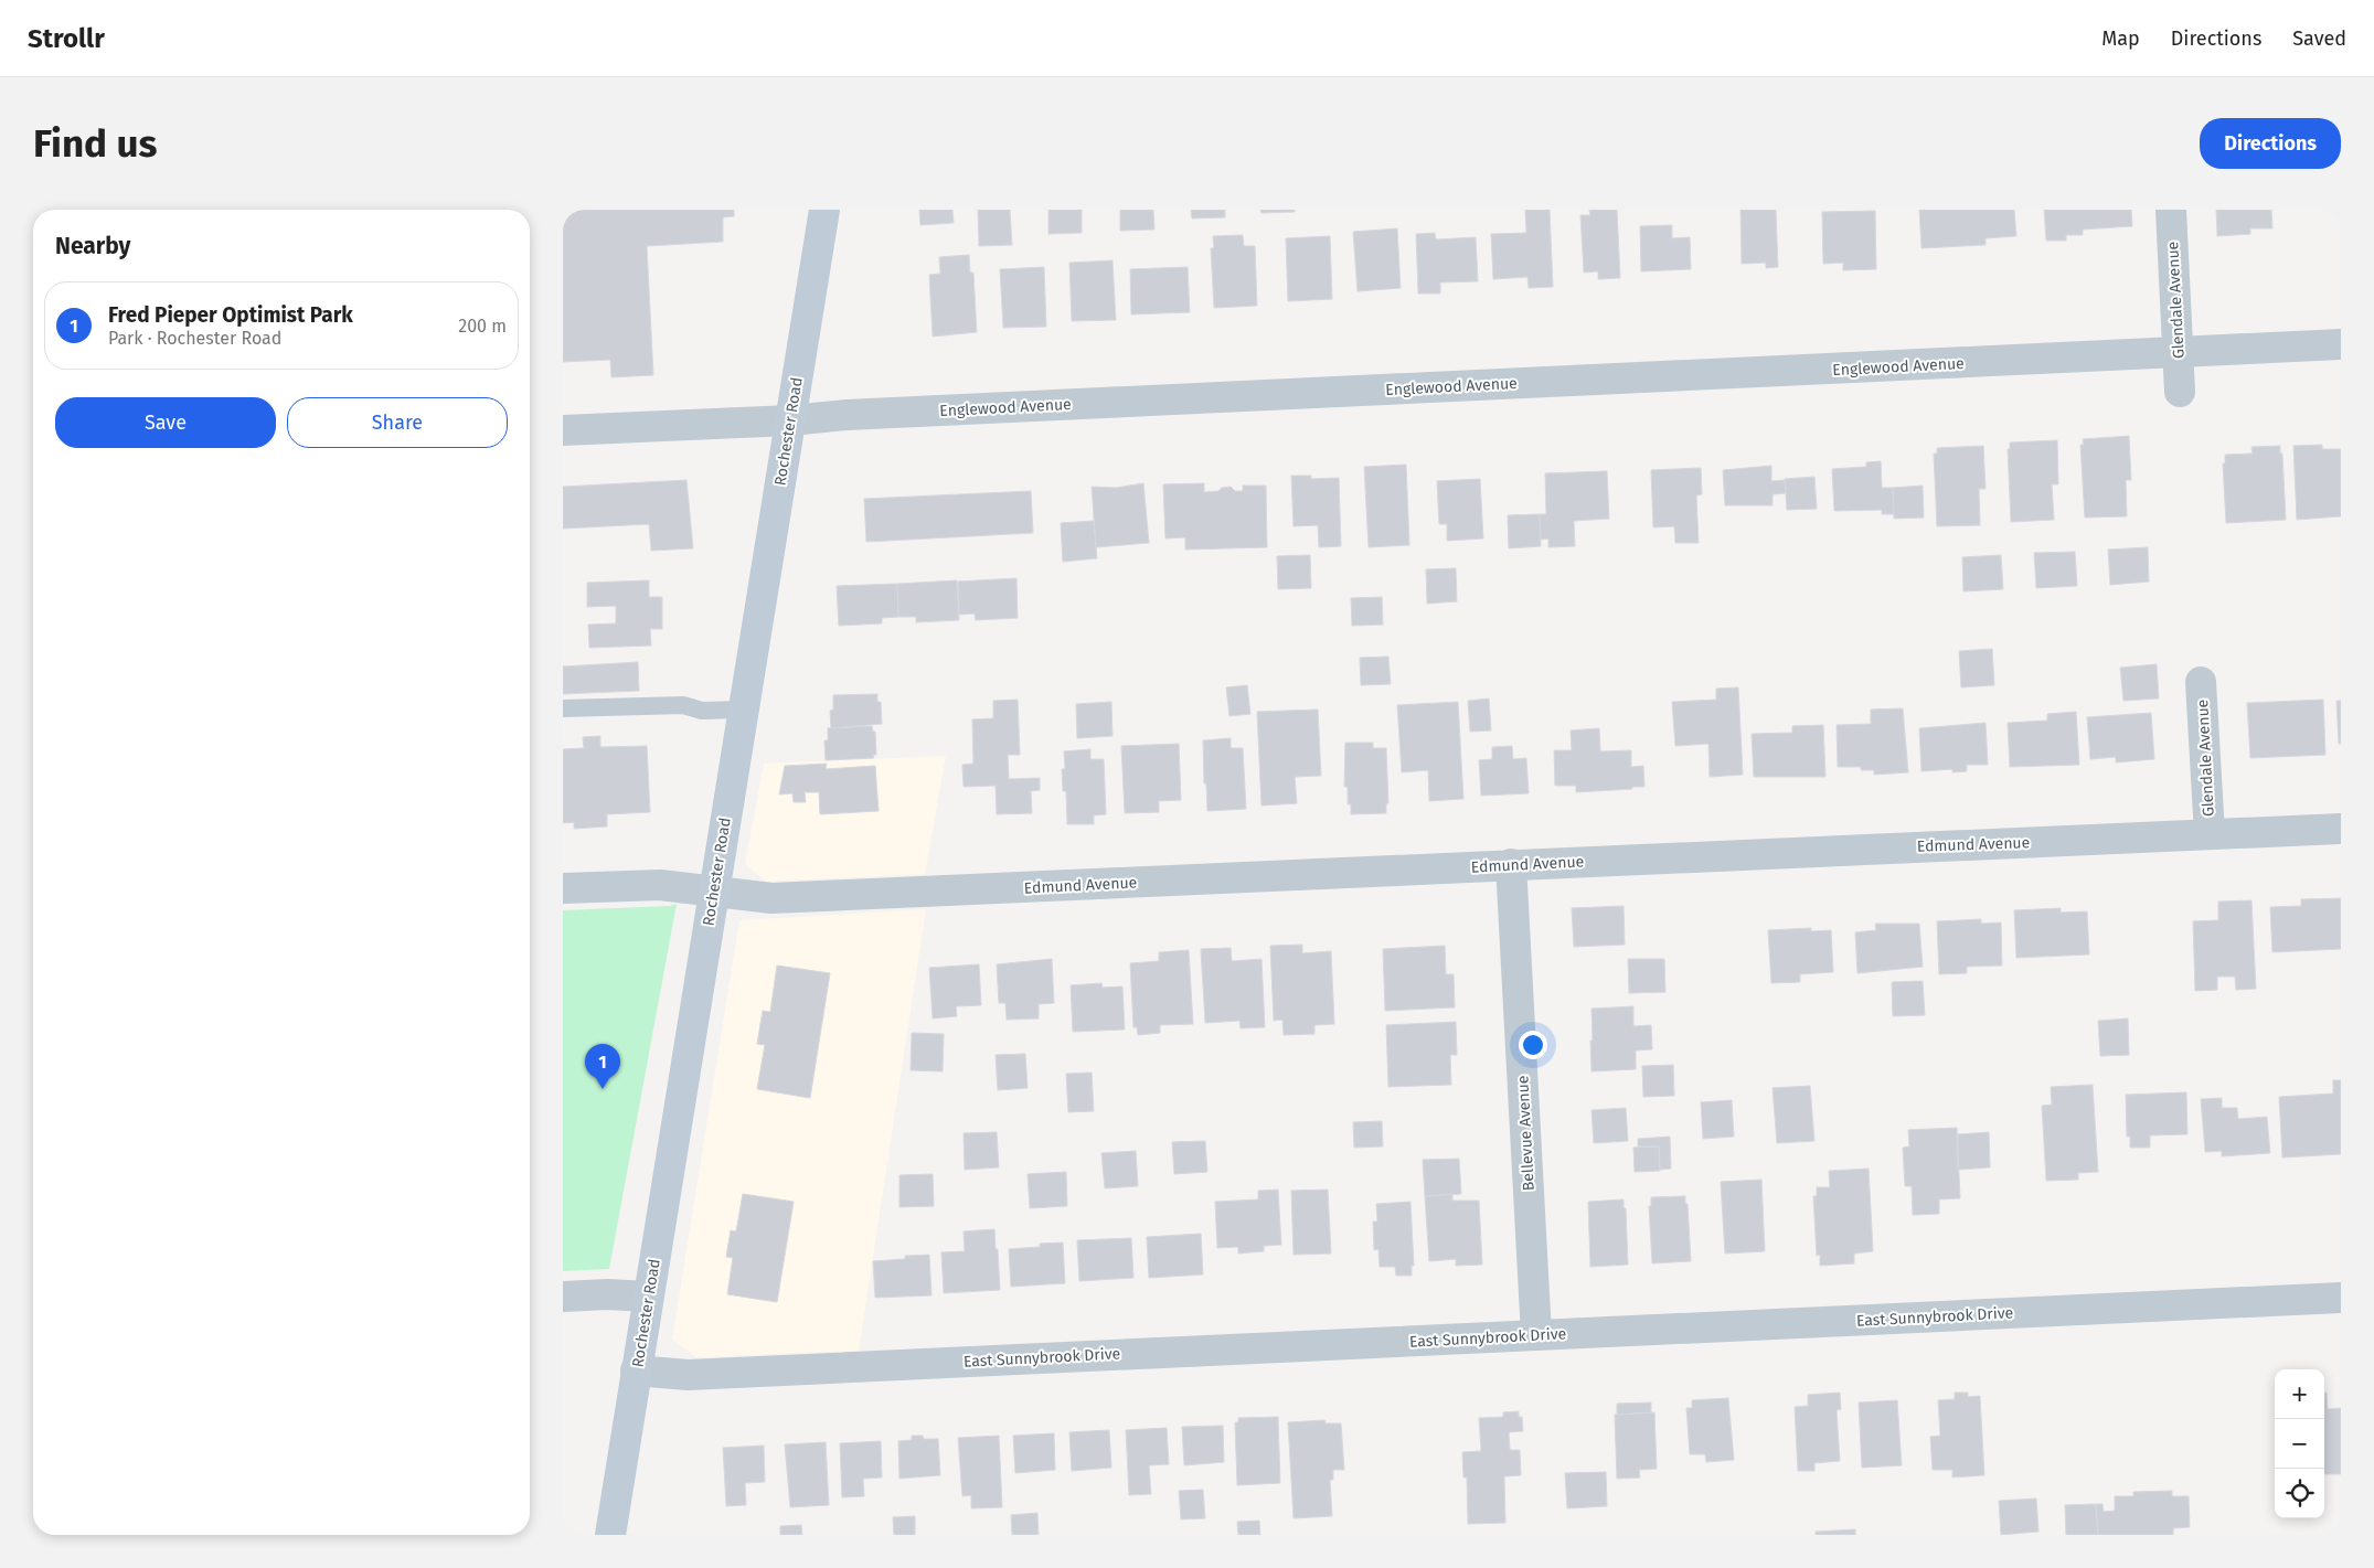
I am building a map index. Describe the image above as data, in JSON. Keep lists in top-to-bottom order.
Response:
{
  "streets": {
    "main road": ["Rochester Road"],
    "street": [
      "Glendale Avenue",
      "Englewood Avenue",
      "Edmund Avenue",
      "Bellevue Avenue",
      "East Sunnybrook Drive"
    ]
  },
  "crossings": [
    ["Glendale Avenue", "Englewood Avenue"],
    ["Glendale Avenue", "Edmund Avenue"],
    ["Englewood Avenue", "Rochester Road"],
    ["Rochester Road", "Edmund Avenue"],
    ["Rochester Road", "East Sunnybrook Drive"],
    ["Edmund Avenue", "Bellevue Avenue"],
    ["Bellevue Avenue", "East Sunnybrook Drive"]
  ],
  "page": {
    "header": "Strollr",
    "nav": ["Map", "Directions", "Saved"],
    "buttons": [
      "Directions",
      ["Save", "Share"]
    ],
    "title": "Find us",
    "heading": "Nearby",
    "list": [
      {
        "mark": "1",
        "name": "Fred Pieper Optimist Park",
        "note": "Park · Rochester Road",
        "value": "200 m"
      }
    ],
    "pins": "1",
    "map_buttons": ["+", "−"]
  }
}
